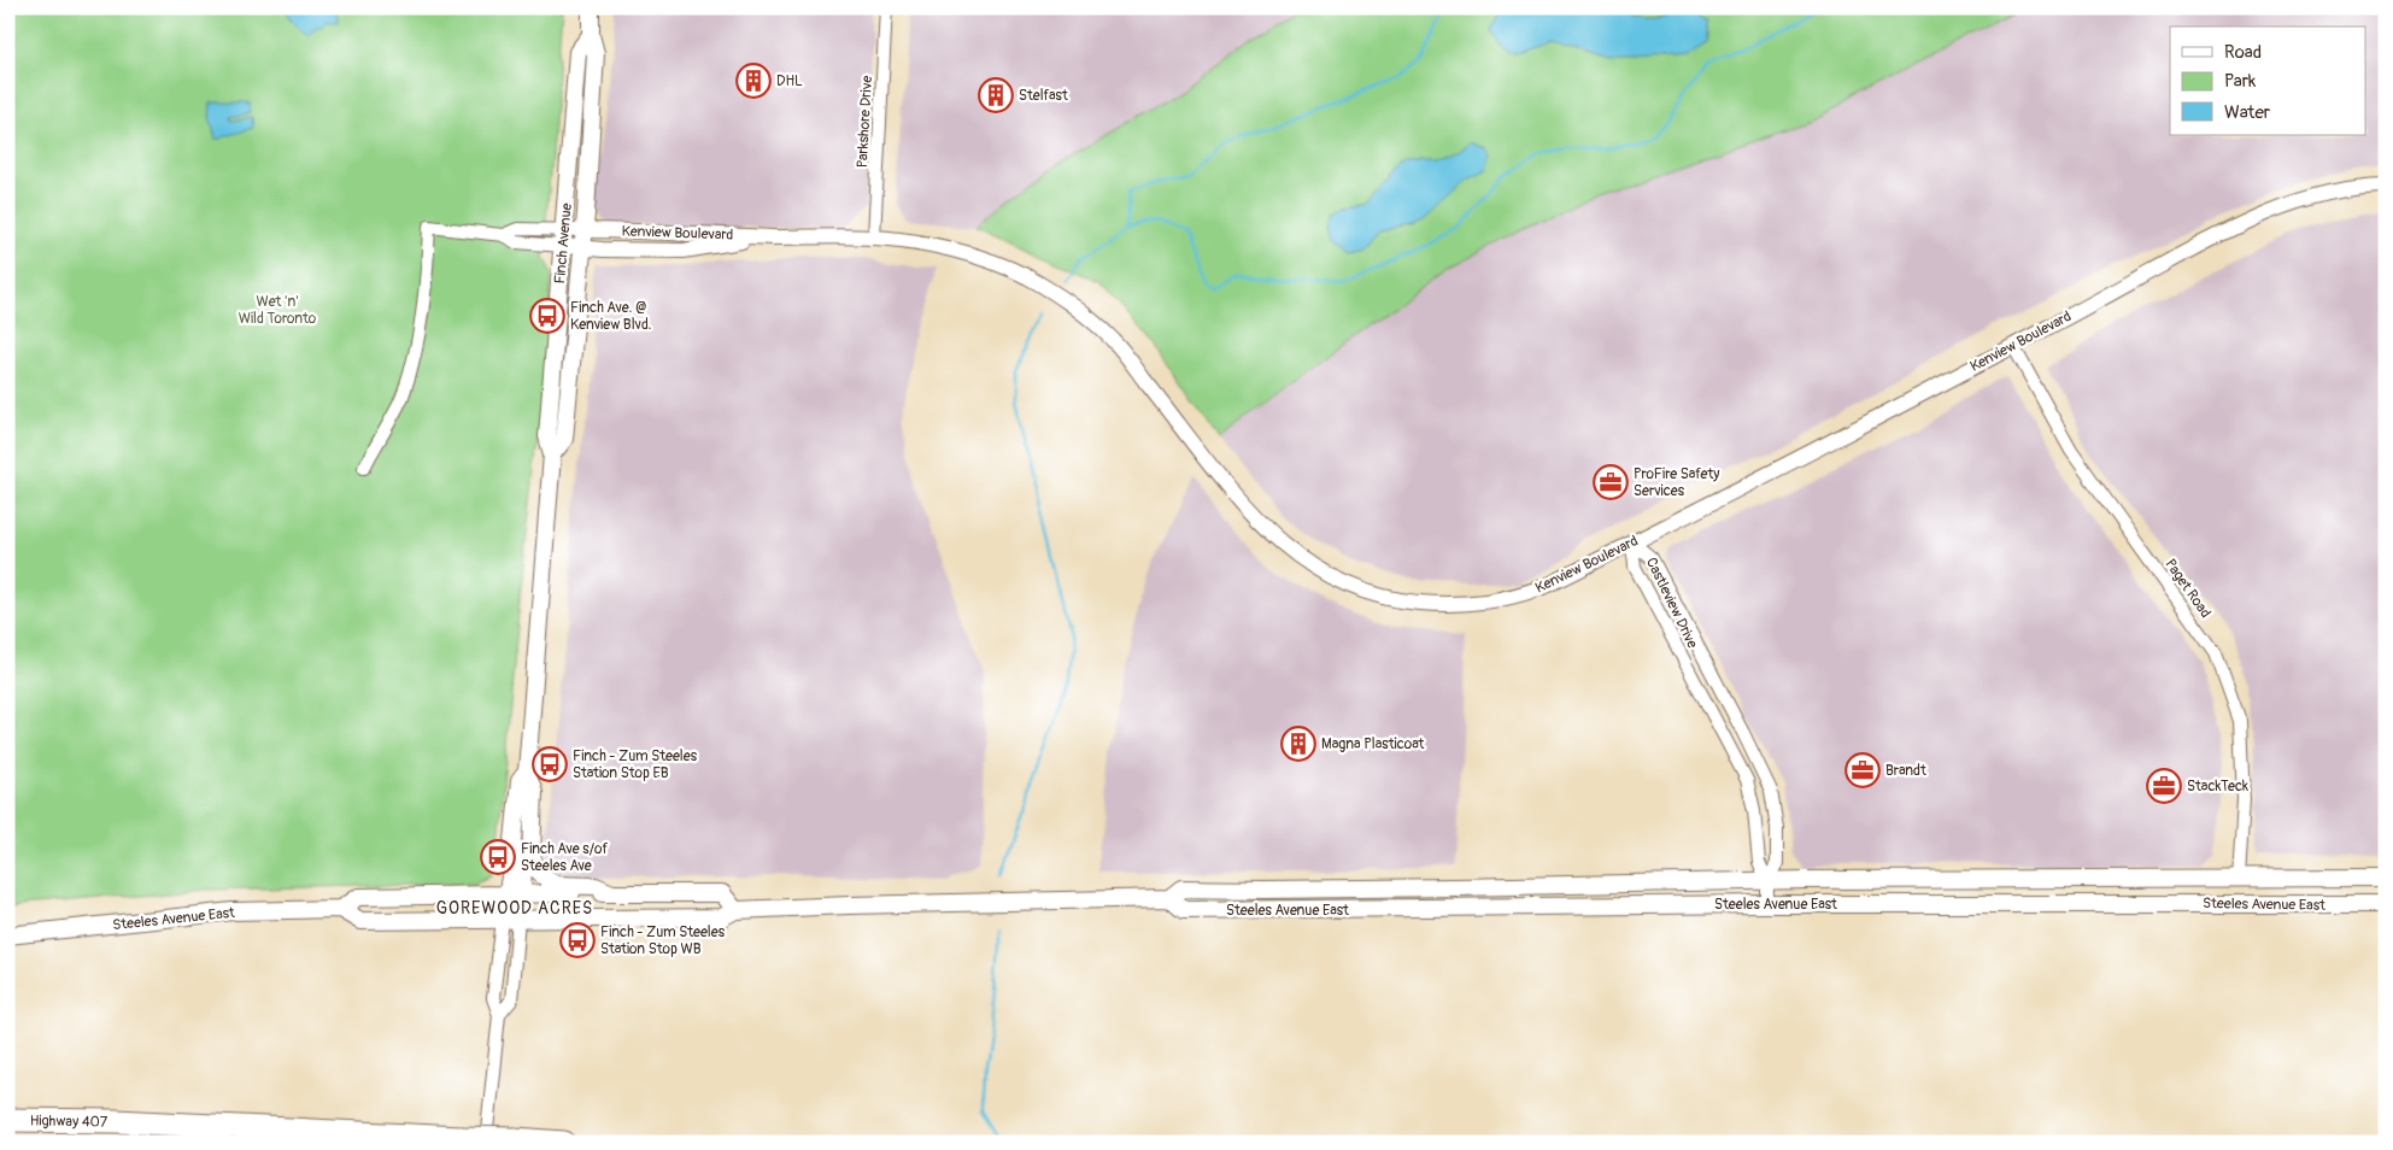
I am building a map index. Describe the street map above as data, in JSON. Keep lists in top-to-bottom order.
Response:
{
  "streets": {
    "highway": ["Highway 407"],
    "main road": ["Finch Avenue", "Steeles Avenue East"],
    "street": [
      "Parkshore Drive",
      "Kenview Boulevard",
      "Paget Road",
      "Castleview Drive"
    ]
  },
  "crossings": [
    ["Parkshore Drive", "Kenview Boulevard"],
    ["Kenview Boulevard", "Finch Avenue"],
    ["Kenview Boulevard", "Paget Road"],
    ["Kenview Boulevard", "Castleview Drive"],
    ["Finch Avenue", "Steeles Avenue East"],
    ["Paget Road", "Steeles Avenue East"],
    ["Castleview Drive", "Steeles Avenue East"]
  ],
  "districts": ["GOREWOOD ACRES"],
  "parks": ["Wet 'n' Wild Toronto"],
  "places": {
    "building": ["DHL", "Stelfast", "Magna Plasticoat"],
    "bus stop": [
      "Finch Ave. @ Kenview Blvd.",
      "Finch - Zum Steeles Station Stop EB",
      "Finch Ave s/of Steeles Ave",
      "Finch - Zum Steeles Station Stop WB"
    ],
    "office": ["ProFire Safety Services", "Brandt", "StackTeck"]
  },
  "legend": ["Road", "Park", "Water"]
}
